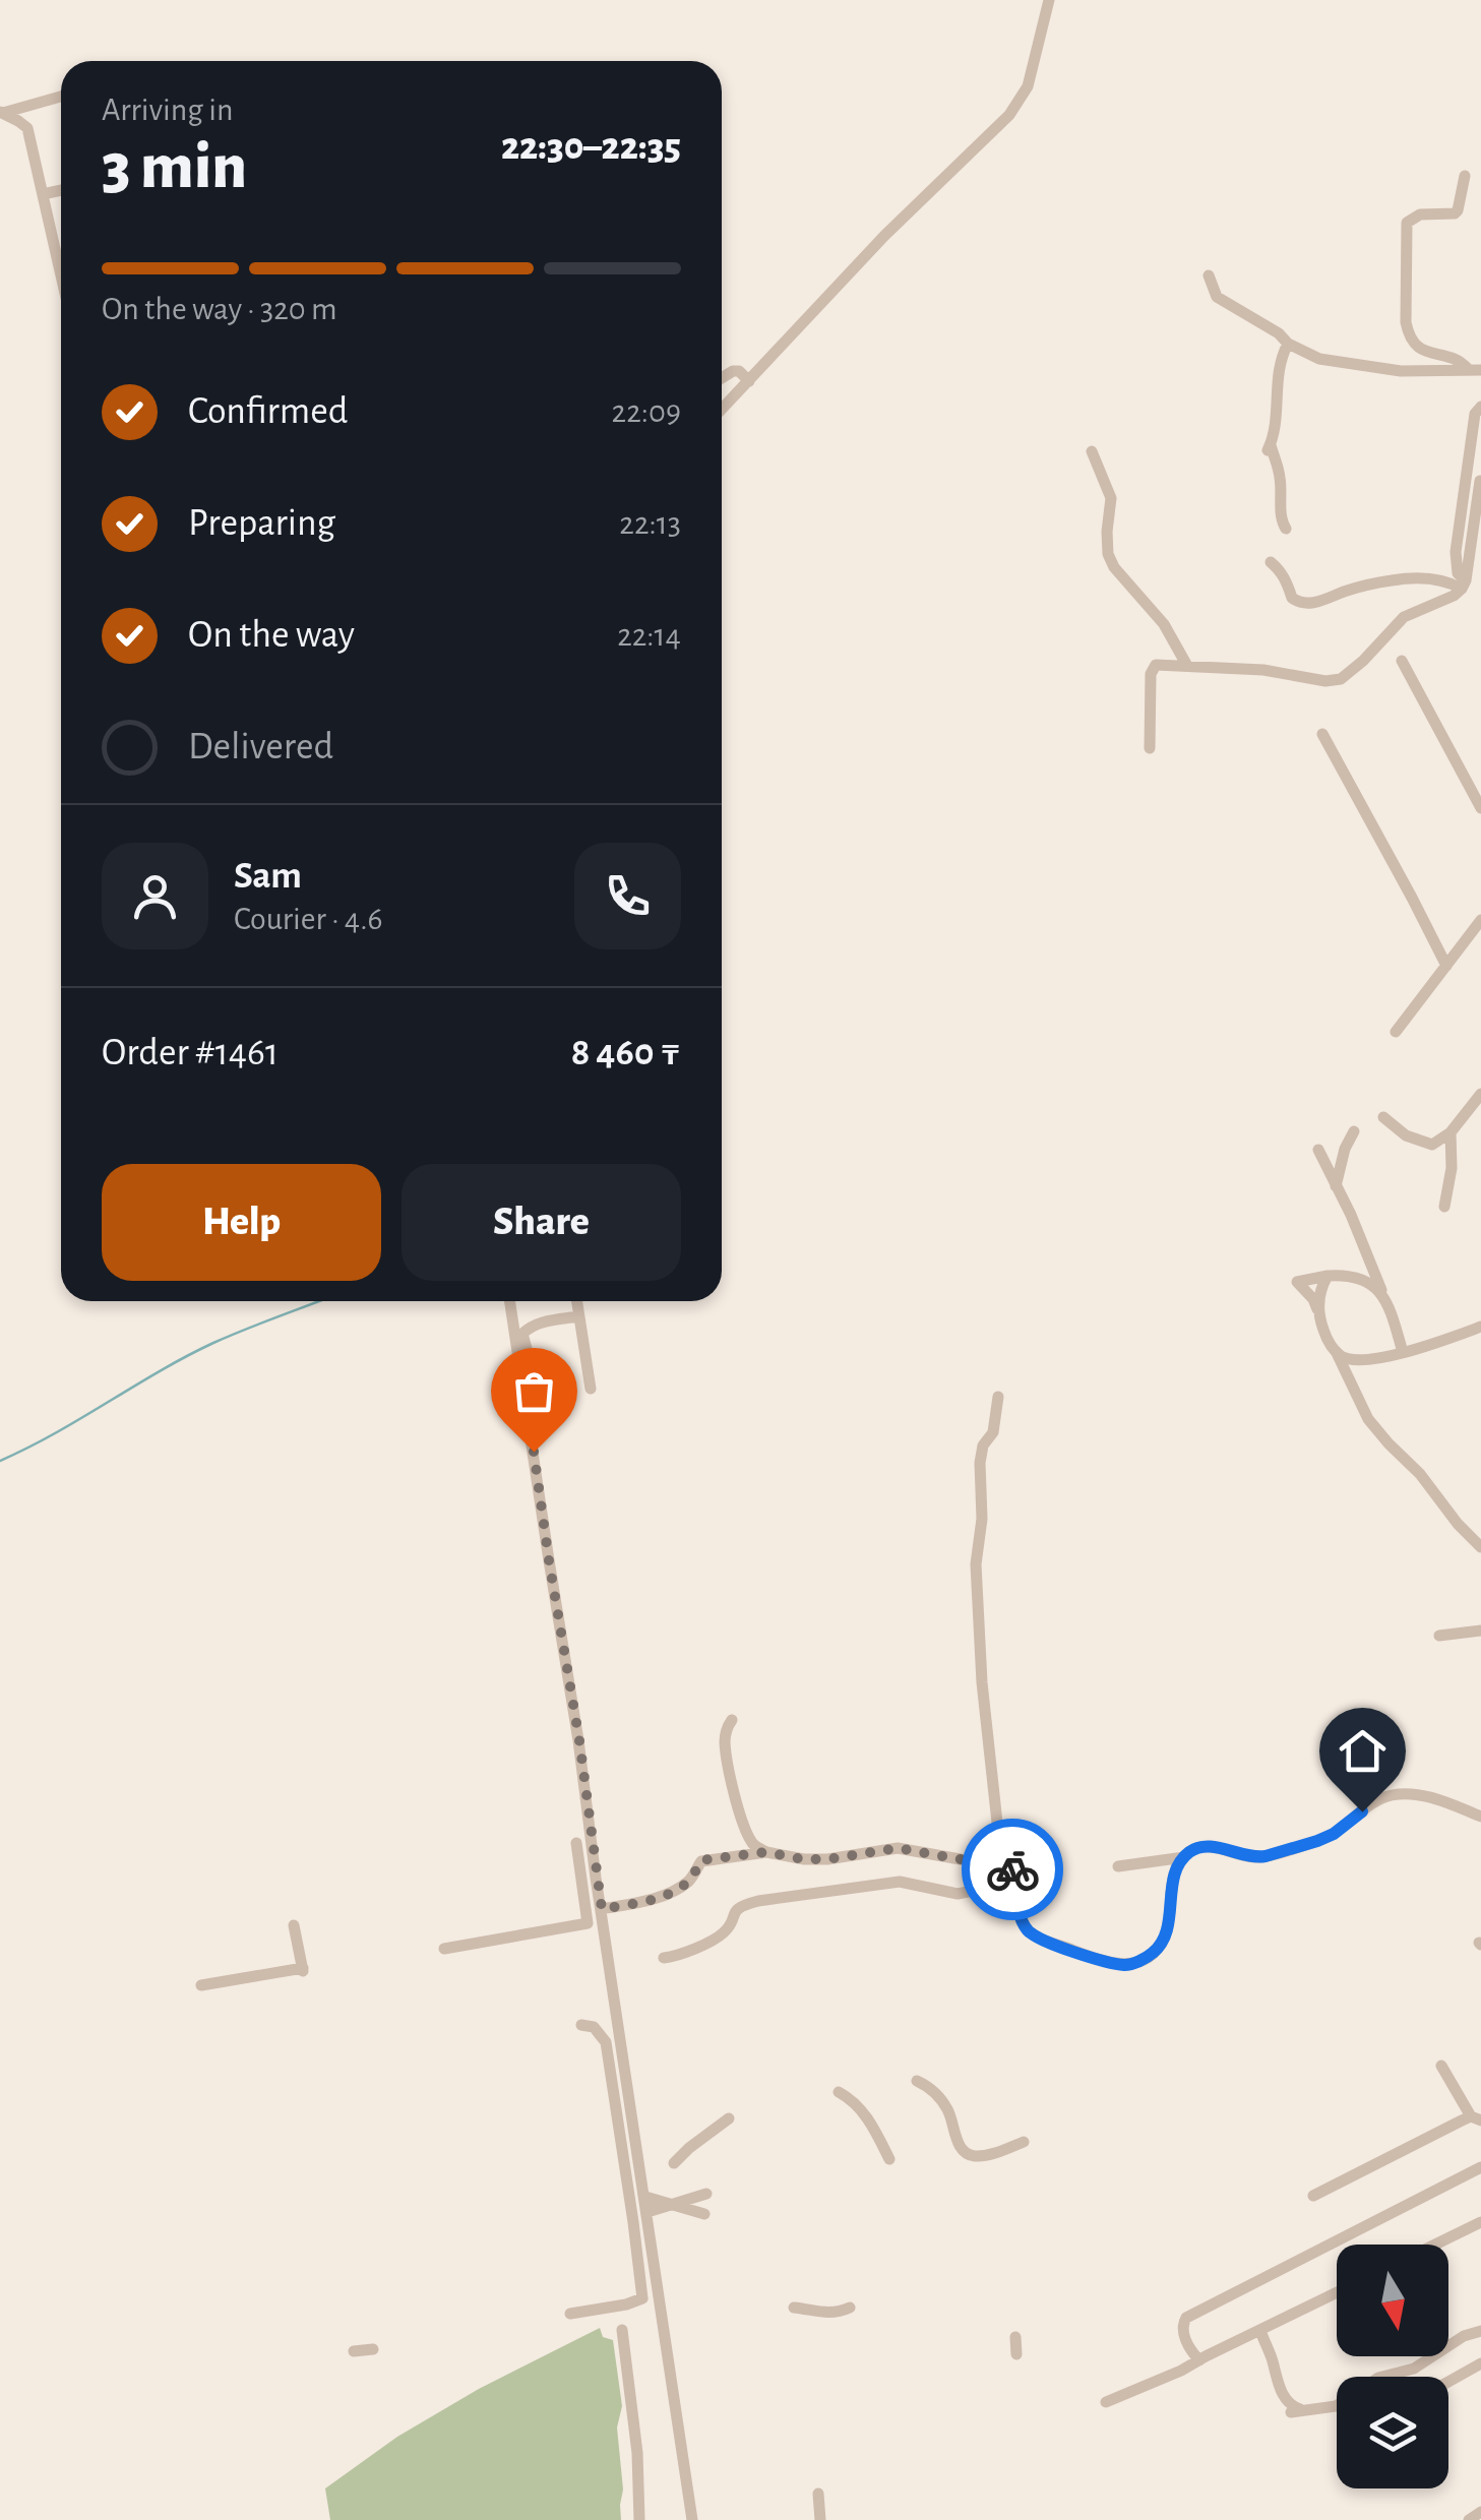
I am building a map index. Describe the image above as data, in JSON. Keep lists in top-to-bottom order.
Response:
{
  "north": "bottom",
  "page": {
    "heading": ["3 min", "Arriving in", "22:30–22:35"],
    "panel": [
      "Sam",
      "Courier · 4.6",
      "Order #1461",
      "8 460 ₸"
    ],
    "bar": "On the way · 320 m",
    "list": [
      ["Confirmed", "22:09"],
      ["Preparing", "22:13"],
      ["On the way", "22:14"],
      "Delivered"
    ],
    "buttons": ["Help", "Share"]
  }
}
